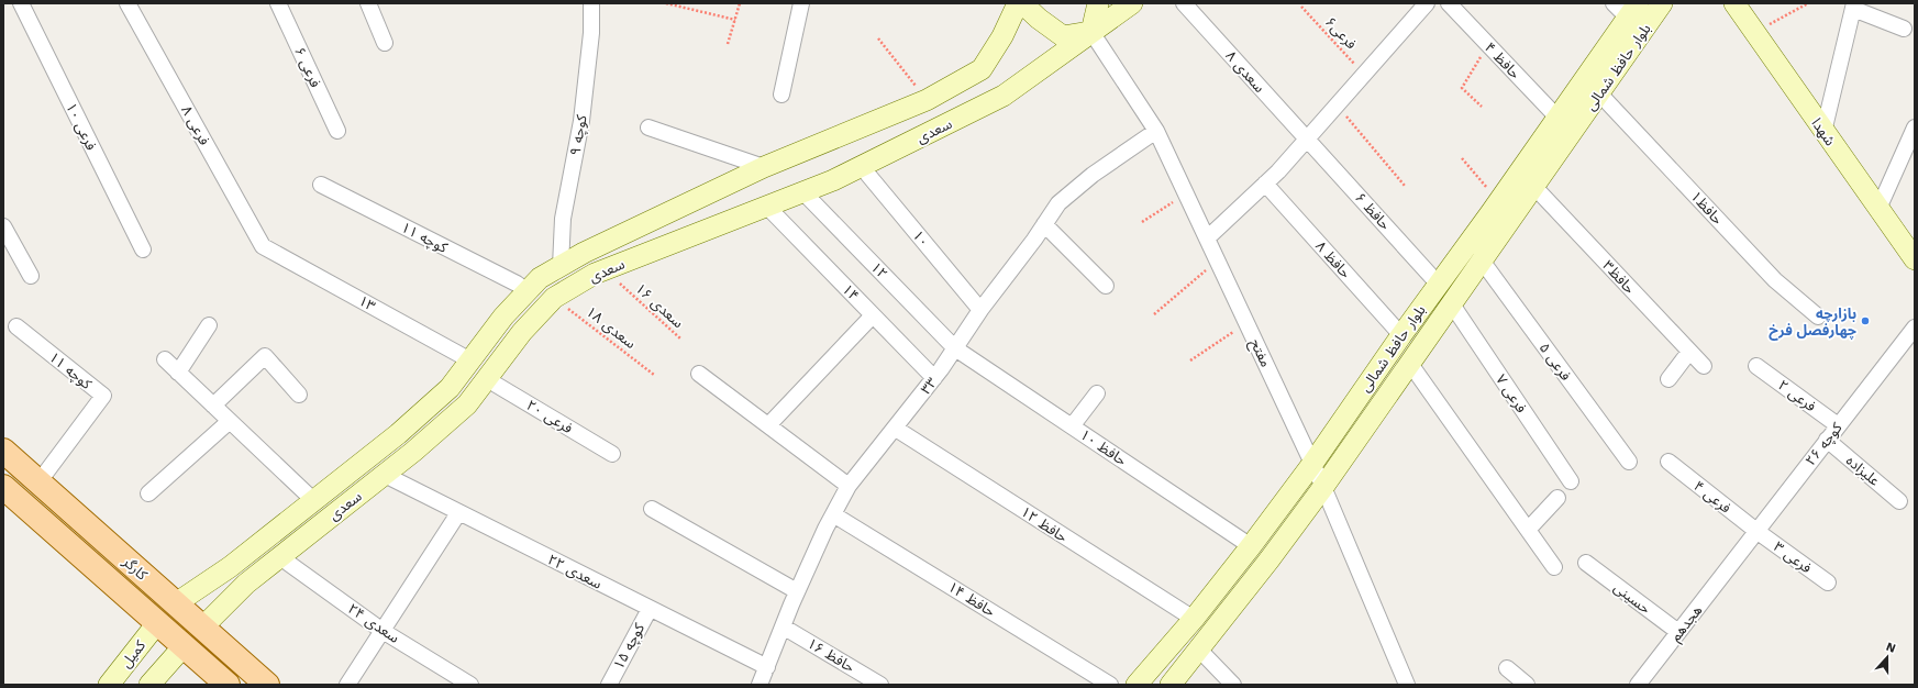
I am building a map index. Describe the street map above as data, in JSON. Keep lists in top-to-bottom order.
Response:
{
  "streets": {
    "main road": ["کارگر"],
    "street": [
      "حافظ ۴",
      "فرعی ۶",
      "بلوار حافظ شمالی",
      "سعدی ۸",
      "فرعی ۸",
      "فرعی ۱۰",
      "سعدی",
      "شهدا",
      "کوچه ۹",
      "حافظ۱",
      "حافظ ۶",
      "کوچه ۱۱",
      "۱۰",
      "حافظ ۸",
      "۱۲",
      "حافظ۳",
      "۱۴",
      "۱۳",
      "مفتح",
      "فرعی ۵",
      "۳۳",
      "فرعی ۷",
      "فرعی ۲",
      "فرعی ۲۰",
      "کوچه ۲۶",
      "حافظ ۱۰",
      "علیزاده",
      "فرعی ۴",
      "حافظ ۱۲",
      "فرعی ۳",
      "سعدی ۲۲",
      "حسینی",
      "حافظ ۱۴",
      "سعدی ۲۴",
      "هجدهم",
      "کوچه ۱۵",
      "کمیل",
      "حافظ ۱۶"
    ],
    "path": ["فرعی۶", "سعدی ۱۶", "سعدی ۱۸"]
  },
  "crossings": [
    ["حافظ ۴", "بلوار حافظ شمالی"],
    ["بلوار حافظ شمالی", "حافظ۱"],
    ["بلوار حافظ شمالی", "حافظ ۶"],
    ["بلوار حافظ شمالی", "حافظ ۸"],
    ["بلوار حافظ شمالی", "حافظ۳"],
    ["بلوار حافظ شمالی", "مفتح"],
    ["بلوار حافظ شمالی", "فرعی ۵"],
    ["بلوار حافظ شمالی", "فرعی ۷"],
    ["بلوار حافظ شمالی", "حافظ ۱۰"],
    ["بلوار حافظ شمالی", "حافظ ۱۲"],
    ["سعدی ۸", "حافظ ۶"],
    ["فرعی ۸", "۱۳"],
    ["سعدی", "کوچه ۹"],
    ["سعدی", "کوچه ۱۱"],
    ["سعدی", "۱۰"],
    ["سعدی", "۱۲"],
    ["سعدی", "۱۴"],
    ["سعدی", "۱۳"],
    ["سعدی", "سعدی ۱۶"],
    ["سعدی", "سعدی ۱۸"],
    ["سعدی", "مفتح"],
    ["سعدی", "فرعی ۲۰"],
    ["سعدی", "کارگر"],
    ["سعدی", "سعدی ۲۲"],
    ["سعدی", "سعدی ۲۴"],
    ["کوچه ۱۱", "کارگر"],
    ["۱۰", "۳۳"],
    ["۱۲", "۳۳"],
    ["۱۲", "حافظ ۱۰"],
    ["۱۴", "۳۳"],
    ["مفتح", "۳۳"],
    ["۳۳", "حافظ ۱۰"],
    ["۳۳", "حافظ ۱۲"],
    ["۳۳", "سعدی ۲۲"],
    ["۳۳", "حافظ ۱۴"],
    ["۳۳", "حافظ ۱۶"],
    ["فرعی ۲", "کوچه ۲۶"],
    ["کوچه ۲۶", "علیزاده"],
    ["کوچه ۲۶", "فرعی ۴"],
    ["کوچه ۲۶", "فرعی ۳"],
    ["کوچه ۲۶", "هجدهم"],
    ["فرعی ۴", "فرعی ۳"],
    ["کارگر", "کمیل"],
    ["سعدی ۲۲", "کوچه ۱۵"],
    ["حسینی", "هجدهم"]
  ],
  "places": ["بازارچه چهارفصل فرخ"],
  "north": "top"
}
